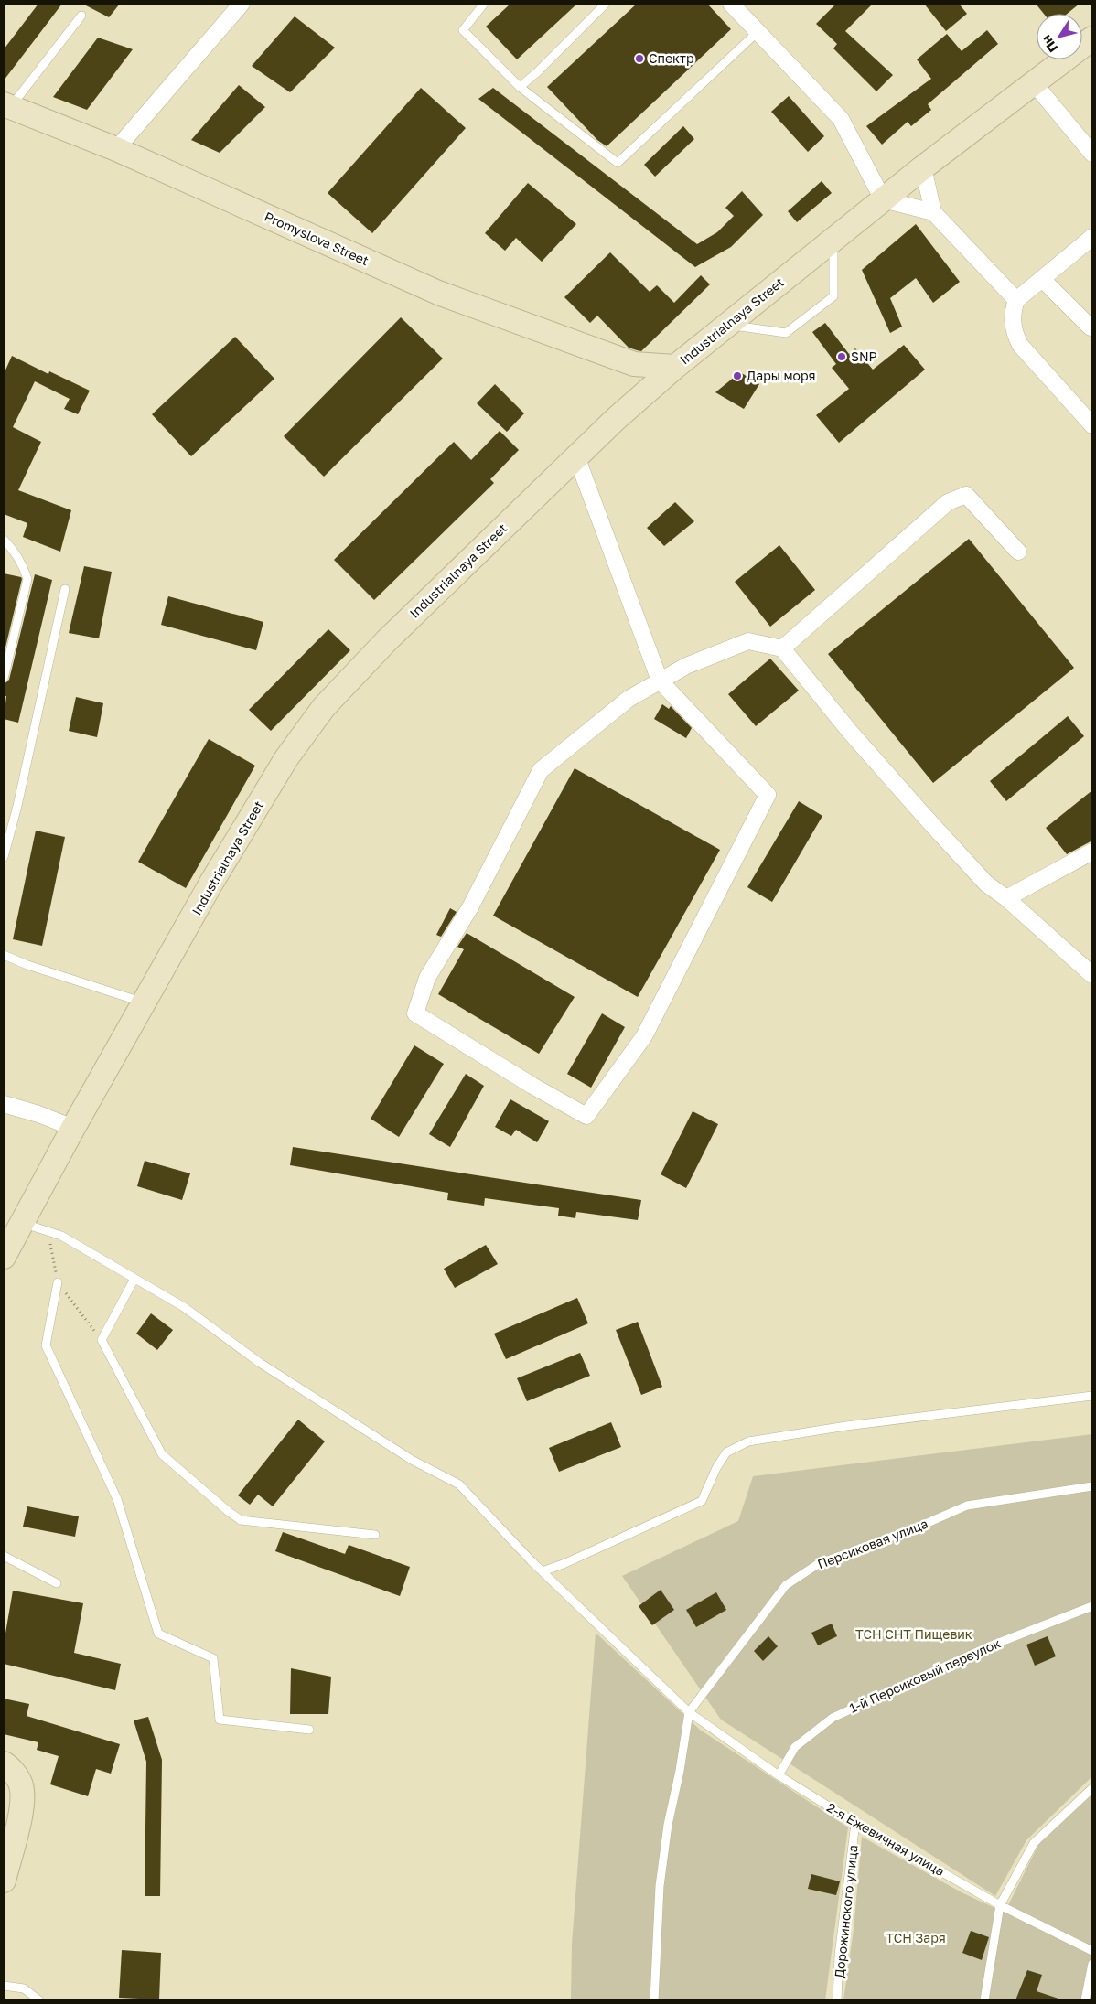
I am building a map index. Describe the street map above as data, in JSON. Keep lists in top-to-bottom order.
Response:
{
  "streets": {
    "main road": ["Promyslova Street", "Industrialnaya Street"],
    "lane": [
      "Персиковая улица",
      "1-й Персиковый переулок",
      "2-я Ежевичная улица",
      "Дорожинского улица"
    ]
  },
  "crossings": [
    ["Promyslova Street", "Industrialnaya Street"],
    ["Industrialnaya Street", "2-я Ежевичная улица"],
    ["Персиковая улица", "2-я Ежевичная улица"],
    ["1-й Персиковый переулок", "2-я Ежевичная улица"],
    ["2-я Ежевичная улица", "Дорожинского улица"]
  ],
  "parks": ["ТСН СНТ Пищевик", "ТСН Заря"],
  "places": ["Спектр", "SNP", "Дары моря"],
  "north": "bottom left"
}
